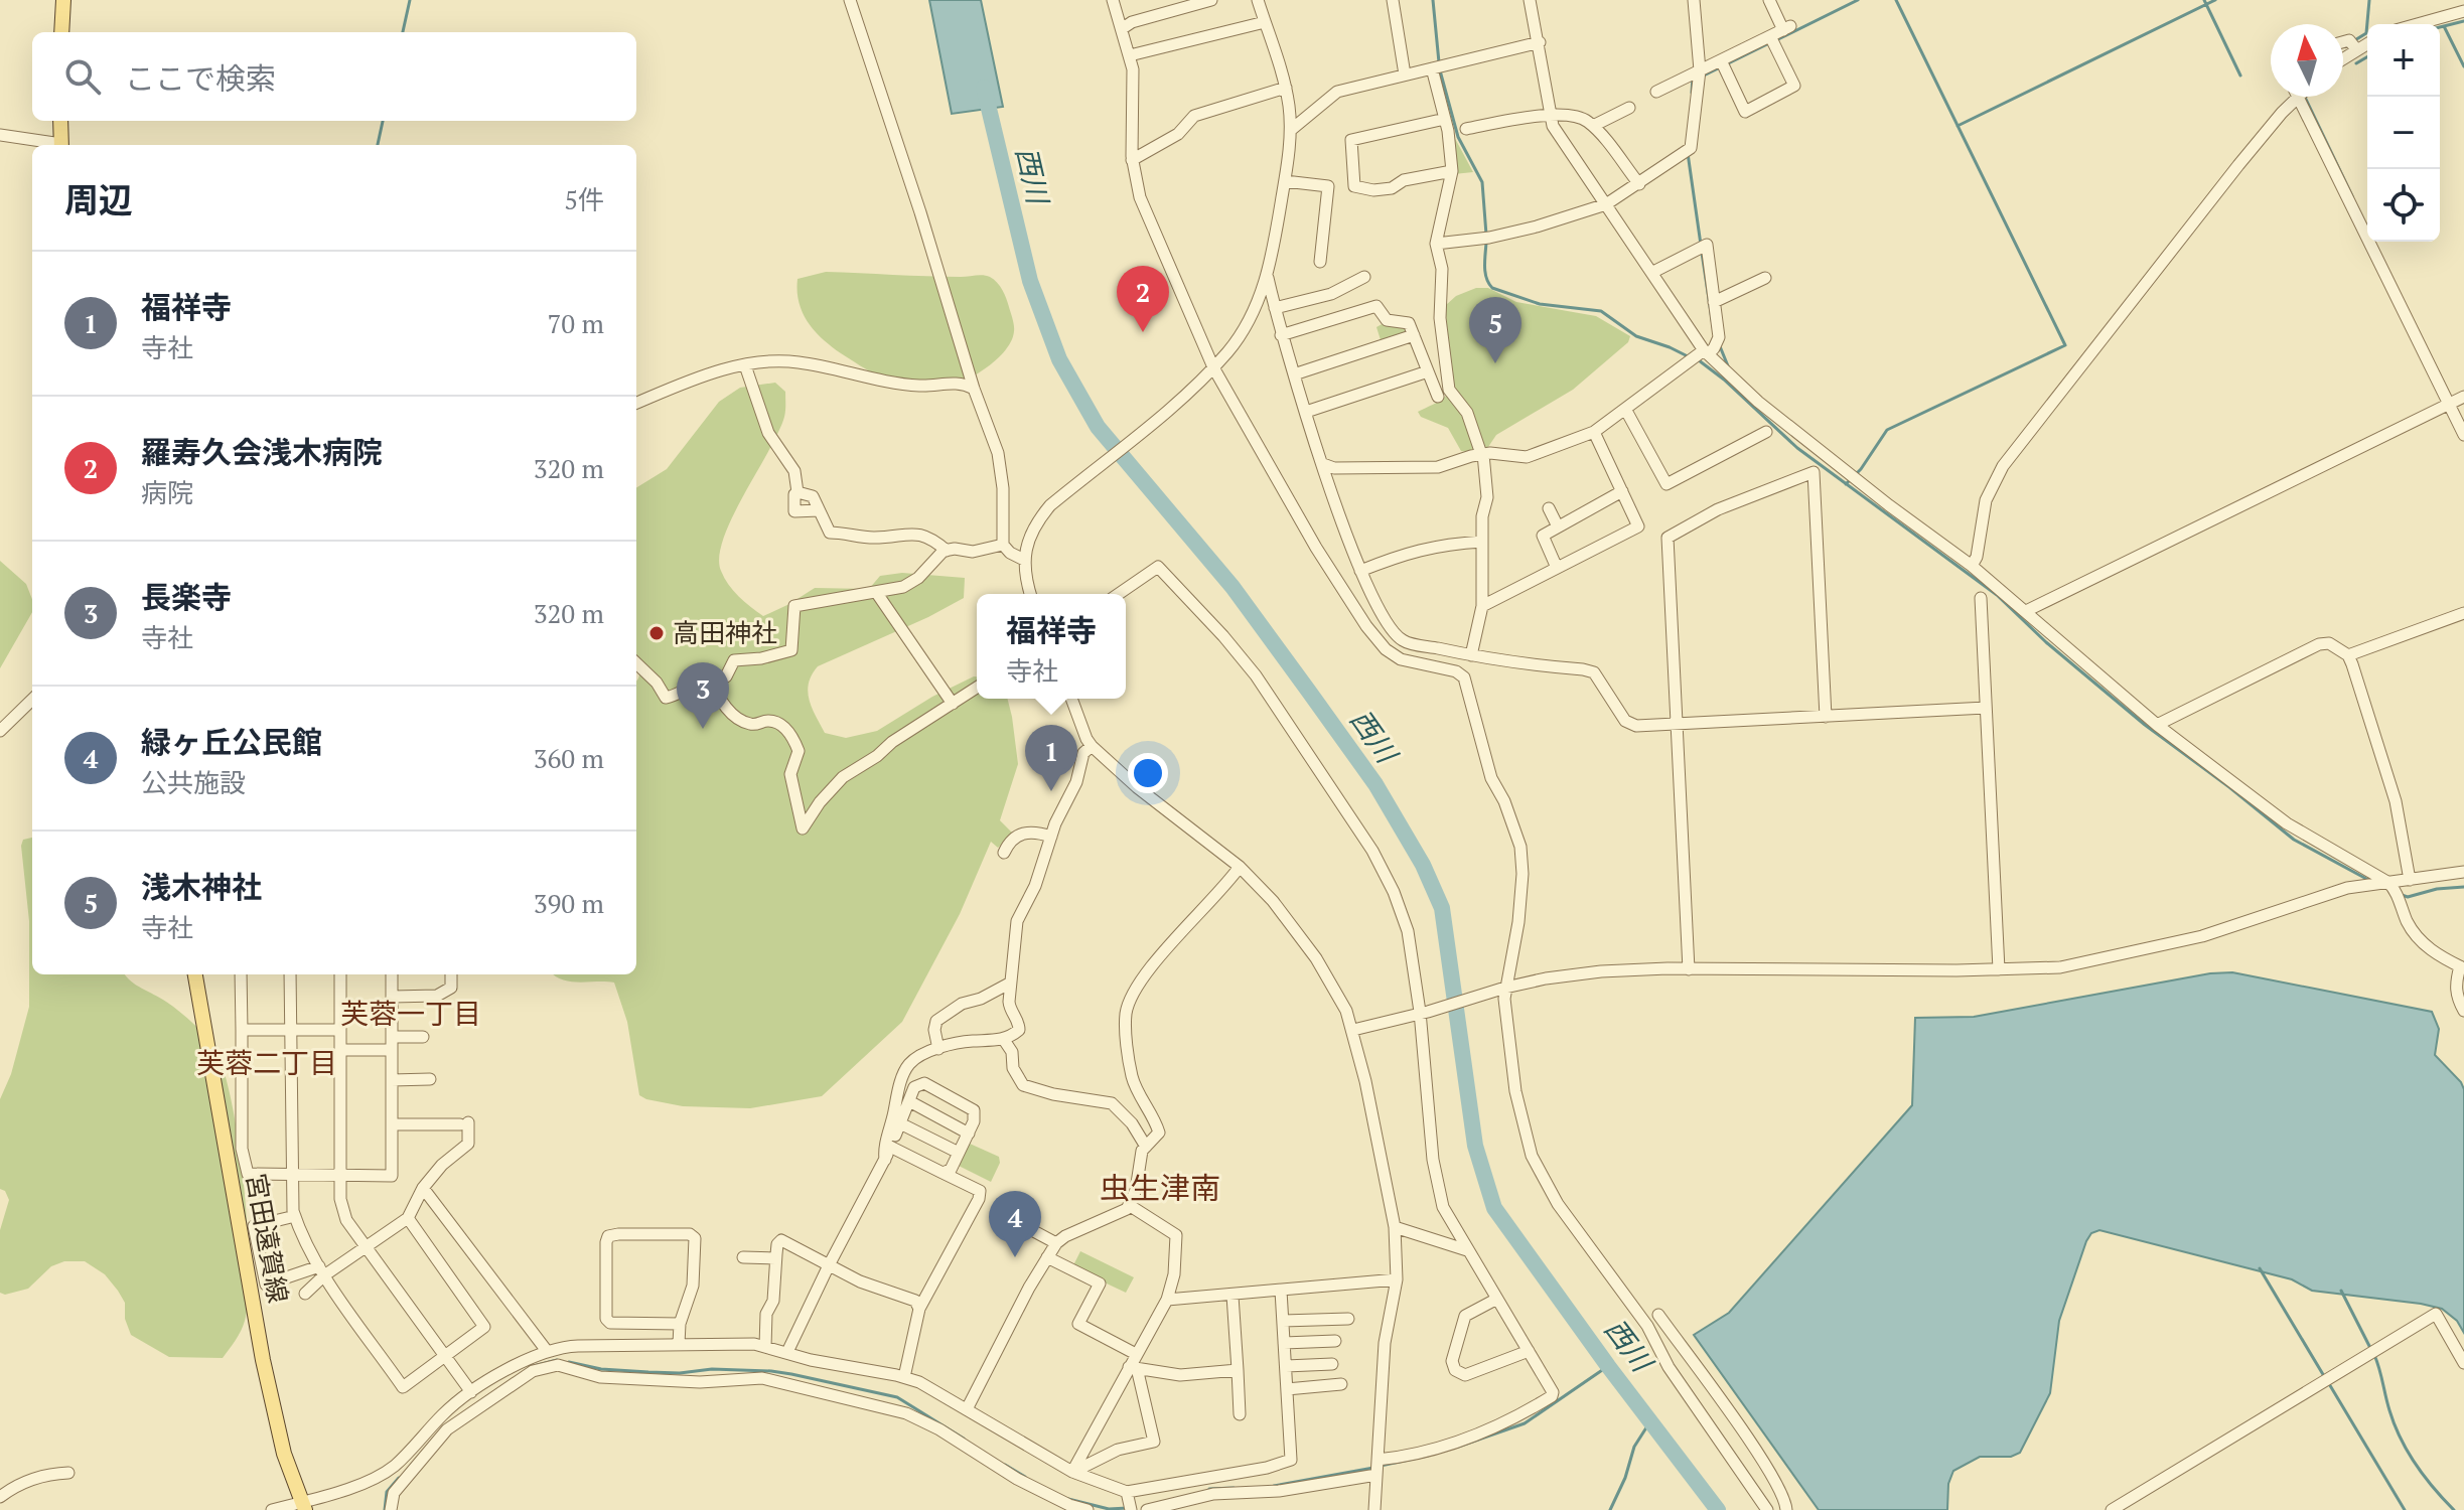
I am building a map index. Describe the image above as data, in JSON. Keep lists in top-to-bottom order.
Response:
{
  "streets": {
    "main road": ["宮田遠賀線"]
  },
  "districts": ["芙蓉一丁目", "芙蓉二丁目", "虫生津南"],
  "water": ["西川"],
  "places": ["高田神社"],
  "north": "top",
  "page": {
    "map_buttons": ["+", "−"],
    "search": "ここで検索",
    "heading": ["周辺", "5件"],
    "list": [
      {
        "mark": "1",
        "name": "福祥寺",
        "note": "寺社",
        "value": "70 m"
      },
      {
        "mark": "2",
        "name": "羅寿久会浅木病院",
        "note": "病院",
        "value": "320 m"
      },
      {
        "mark": "3",
        "name": "長楽寺",
        "note": "寺社",
        "value": "320 m"
      },
      {
        "mark": "4",
        "name": "緑ヶ丘公民館",
        "note": "公共施設",
        "value": "360 m"
      },
      {
        "mark": "5",
        "name": "浅木神社",
        "note": "寺社",
        "value": "390 m"
      }
    ],
    "pins": [
      "2",
      "5",
      "3",
      "1",
      "4"
    ],
    "popup": ["福祥寺", "寺社"]
  }
}
